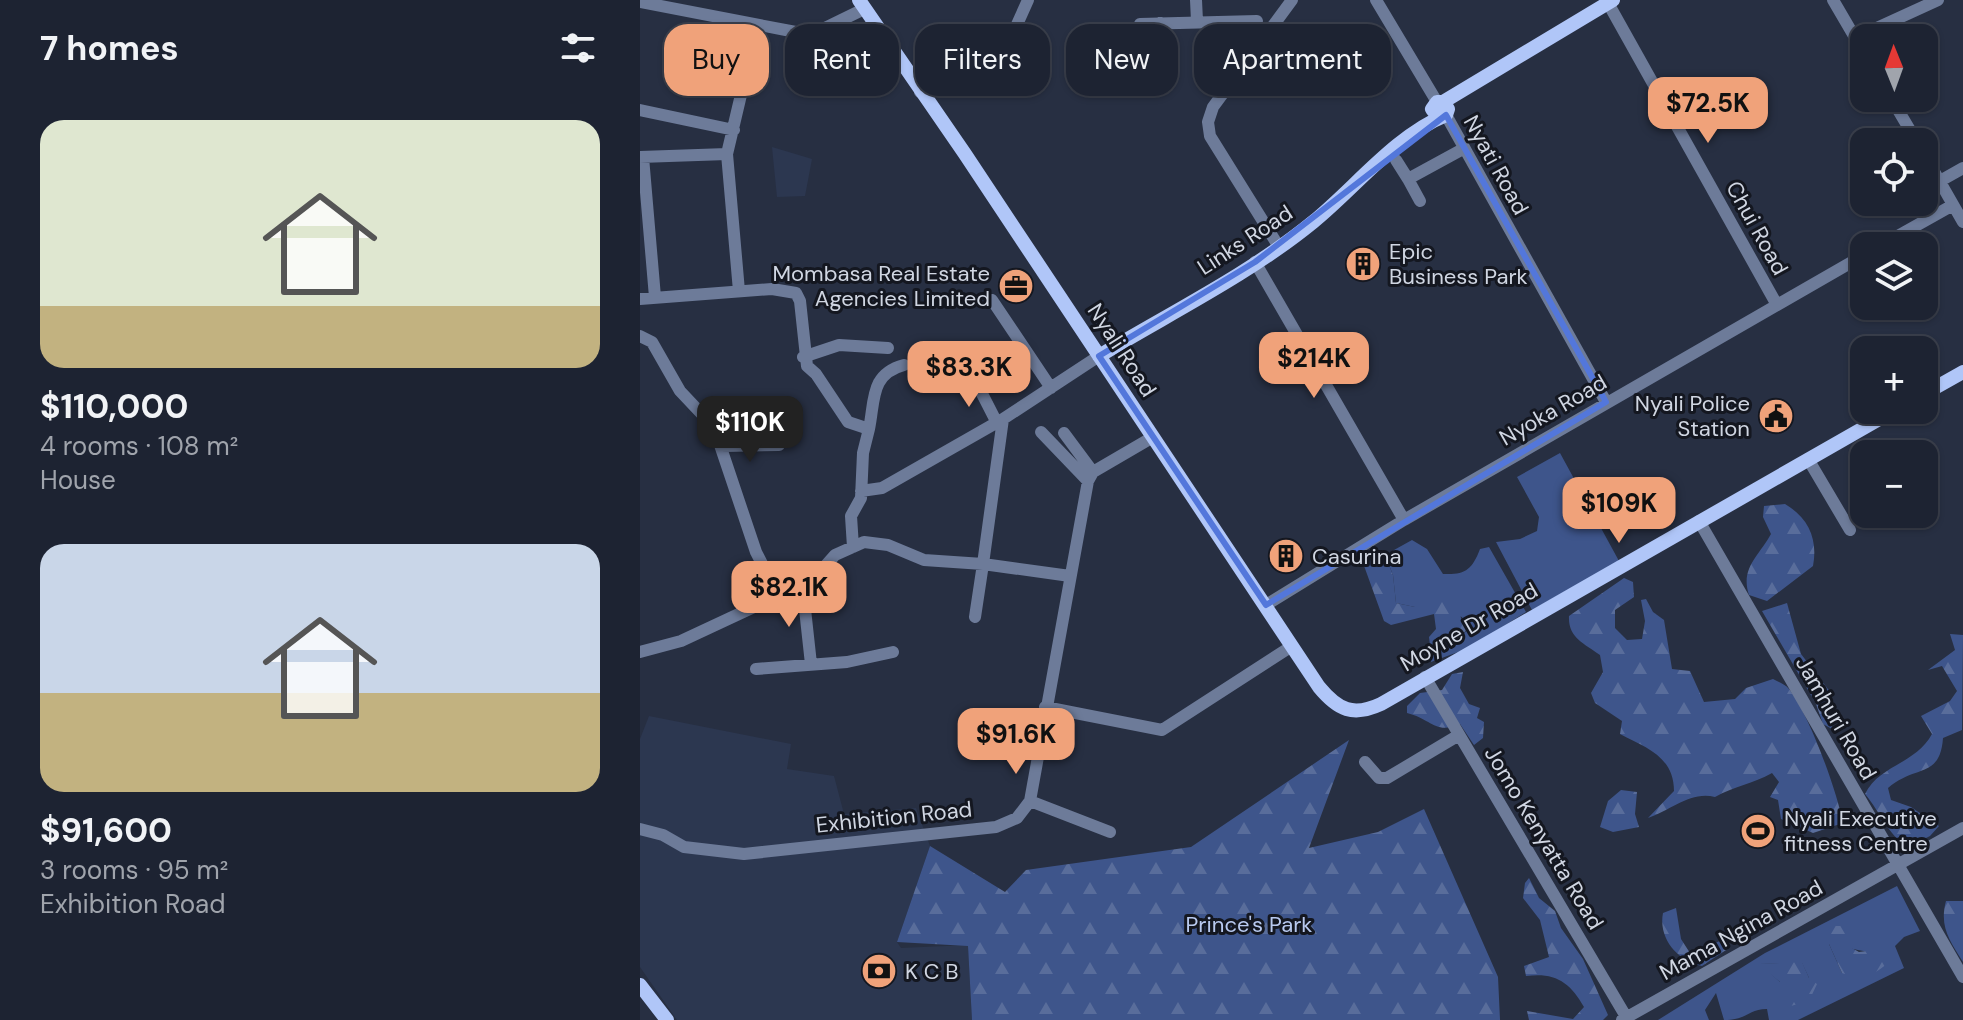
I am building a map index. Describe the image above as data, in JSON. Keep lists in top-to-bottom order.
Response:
{
  "streets": {
    "main road": ["Links Road", "Nyali Road", "Moyne Dr Road"],
    "street": [
      "Nyati Road",
      "Chui Road",
      "Nyoka Road",
      "Jamhuri Road",
      "Exhibition Road",
      "Jomo Kenyatta Road",
      "Mama Ngina Road"
    ]
  },
  "crossings": [
    ["Nyati Road", "Links Road"],
    ["Nyati Road", "Nyoka Road"],
    ["Chui Road", "Links Road"],
    ["Chui Road", "Nyoka Road"],
    ["Links Road", "Nyali Road"],
    ["Nyali Road", "Nyoka Road"],
    ["Nyali Road", "Moyne Dr Road"],
    ["Moyne Dr Road", "Jamhuri Road"],
    ["Moyne Dr Road", "Jomo Kenyatta Road"],
    ["Jamhuri Road", "Mama Ngina Road"],
    ["Jomo Kenyatta Road", "Mama Ngina Road"]
  ],
  "parks": ["Prince's Park"],
  "places": {
    "building": ["Epic Business Park", "Casurina"],
    "office": ["Mombasa Real Estate Agencies Limited"],
    "public building": ["Nyali Police Station"],
    "sports": ["Nyali Executive fitness Centre"],
    "bank": ["K C B"]
  },
  "north": "top",
  "page": {
    "heading": "7 homes",
    "map_buttons": ["+", "−"],
    "chip": [
      "Buy",
      "Rent",
      "Filters",
      "New",
      "Apartment"
    ],
    "price": [
      "$72.5K",
      "$214K",
      "$83.3K",
      "$110K",
      "$109K",
      "$82.1K",
      "$91.6K"
    ],
    "list": [
      {
        "name": "$110,000",
        "note": "4 rooms · 108 m² · House"
      },
      {
        "name": "$91,600",
        "note": "3 rooms · 95 m² · Exhibition Road"
      }
    ]
  }
}
